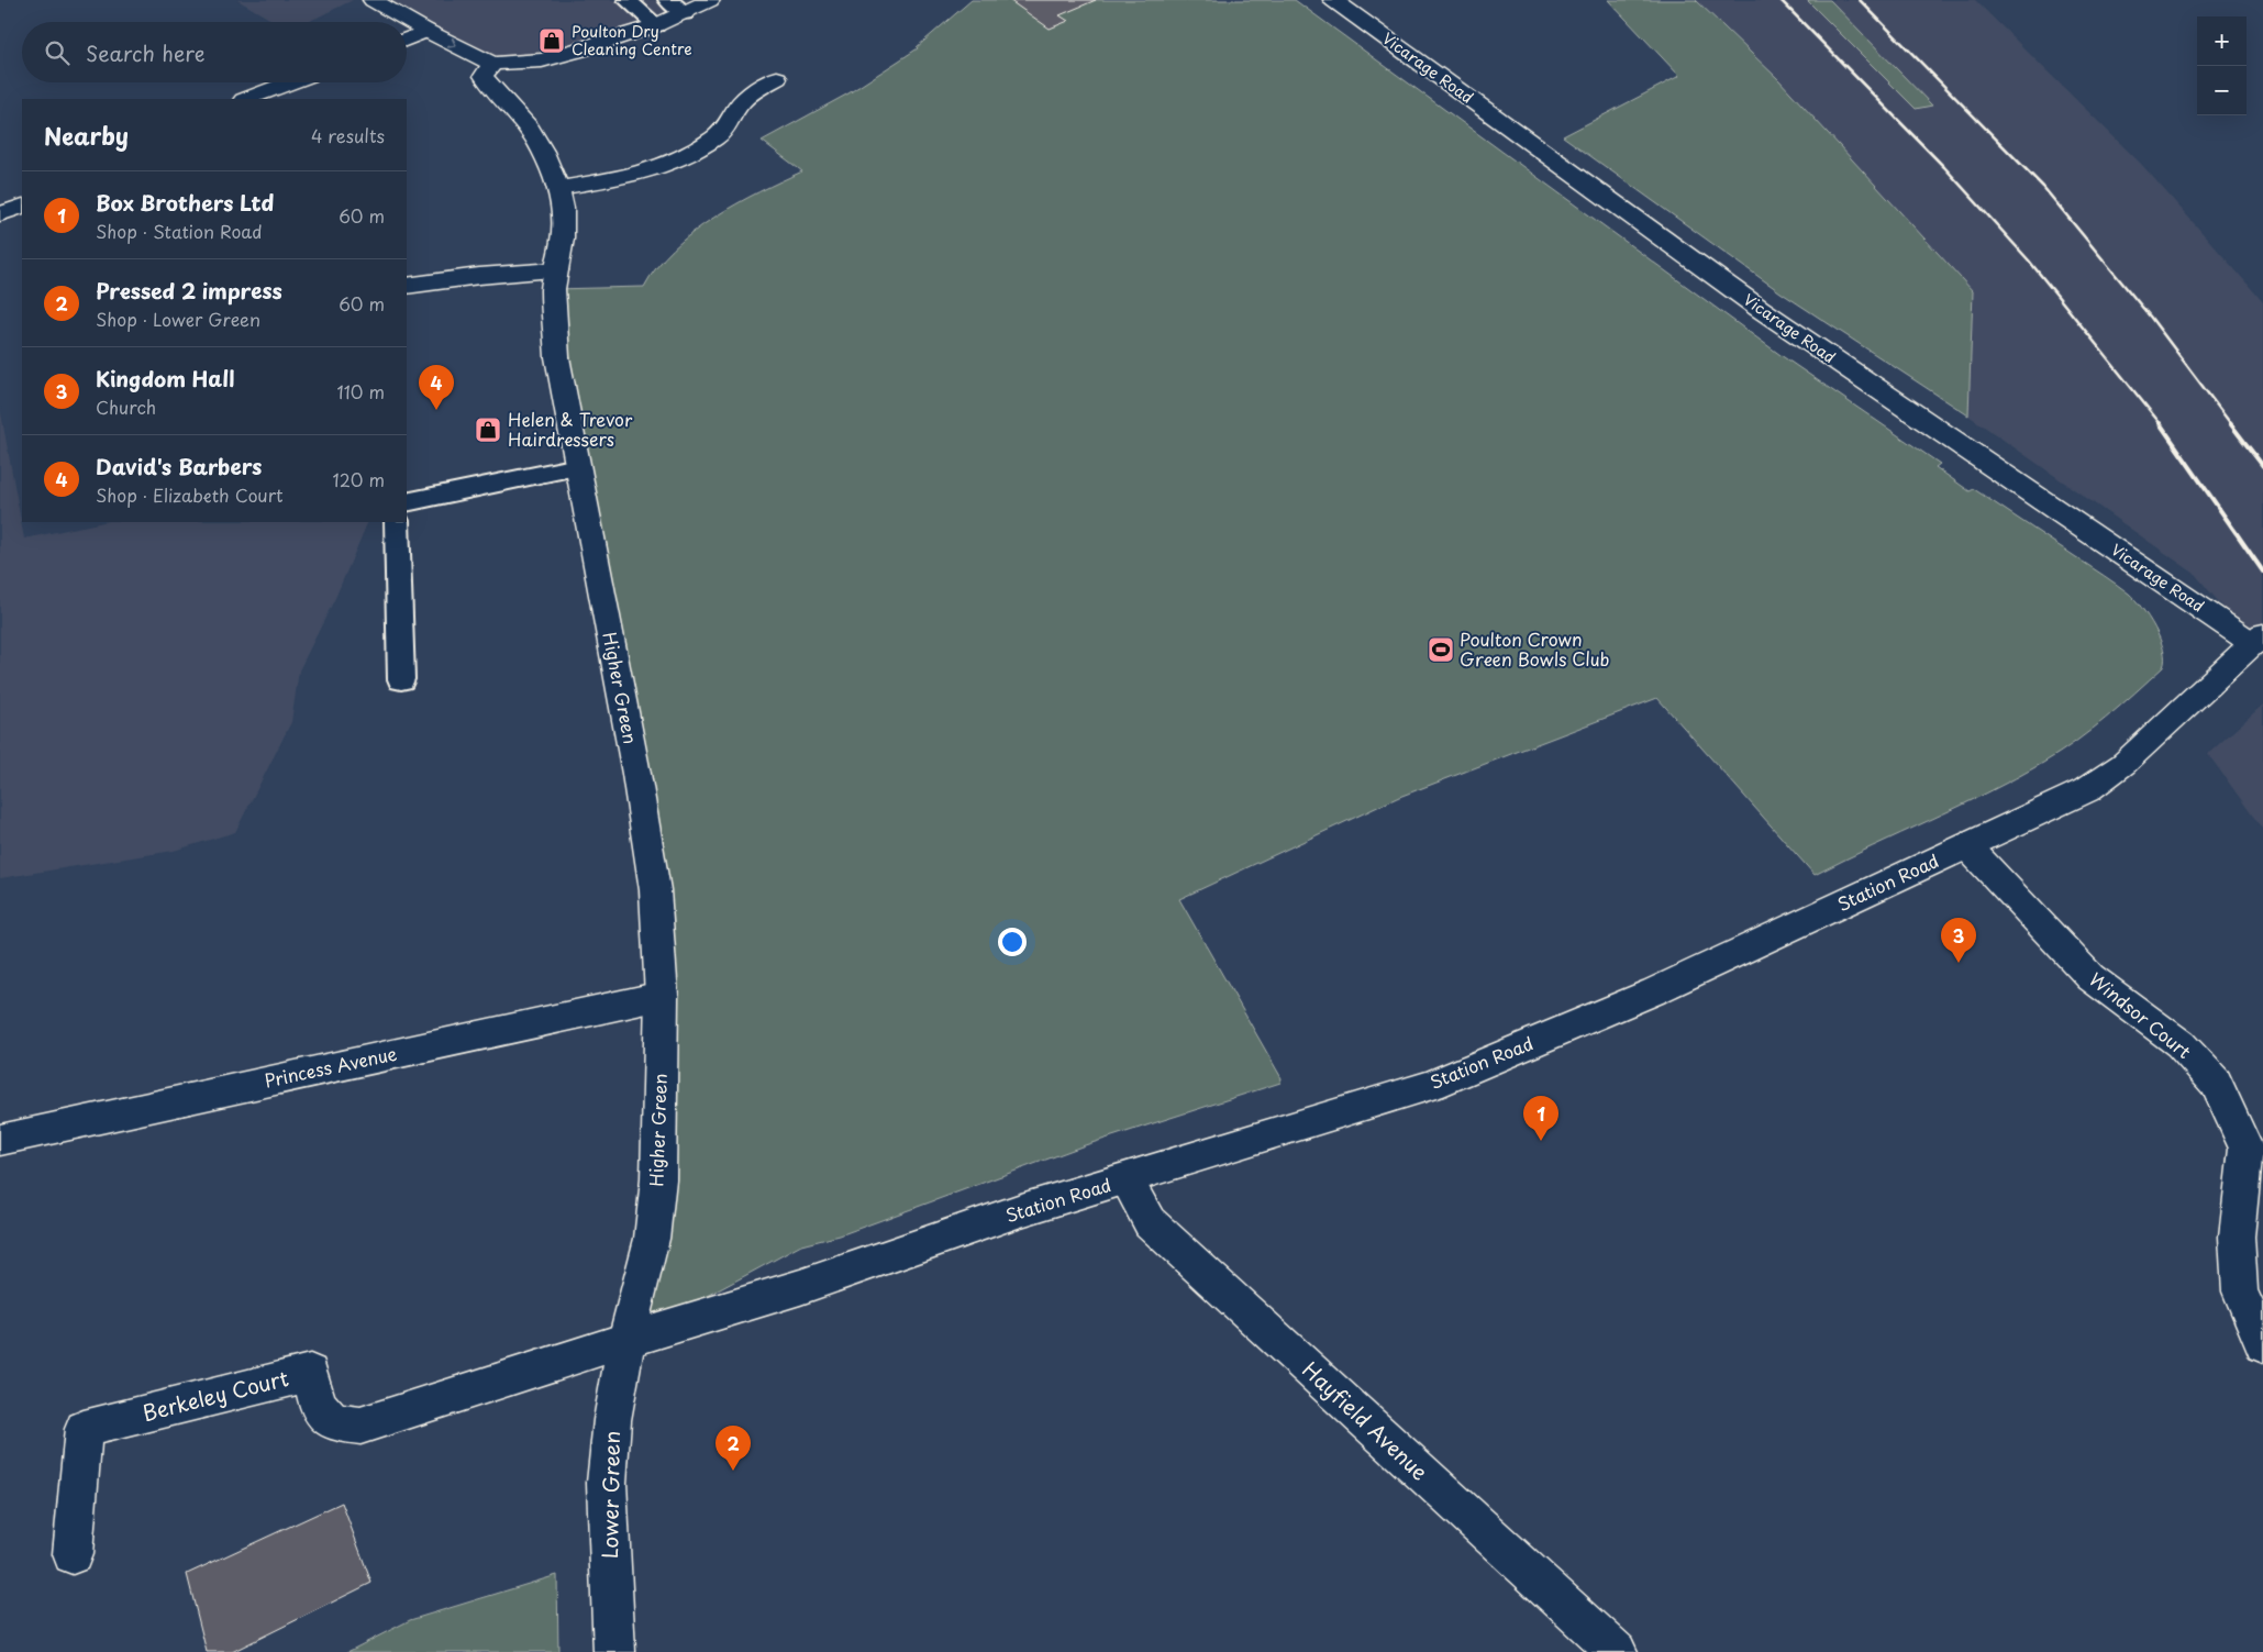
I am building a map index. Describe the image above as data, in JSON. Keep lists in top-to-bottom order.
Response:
{
  "streets": {
    "main road": [
      "Vicarage Road",
      "Higher Green",
      "Station Road",
      "Windsor Court",
      "Princess Avenue",
      "Berkeley Court",
      "Hayfield Avenue",
      "Lower Green"
    ]
  },
  "crossings": [
    ["Vicarage Road", "Station Road"],
    ["Higher Green", "Station Road"],
    ["Higher Green", "Princess Avenue"],
    ["Higher Green", "Berkeley Court"],
    ["Higher Green", "Lower Green"],
    ["Station Road", "Windsor Court"],
    ["Station Road", "Berkeley Court"],
    ["Station Road", "Hayfield Avenue"],
    ["Station Road", "Lower Green"],
    ["Berkeley Court", "Lower Green"]
  ],
  "places": {
    "shop": ["Poulton Dry Cleaning Centre", "Helen & Trevor Hairdressers"],
    "sports": ["Poulton Crown Green Bowls Club"]
  },
  "page": {
    "map_buttons": ["+", "−"],
    "search": "Search here",
    "heading": ["Nearby", "4 results"],
    "list": [
      {
        "mark": "1",
        "name": "Box Brothers Ltd",
        "note": "Shop · Station Road",
        "value": "60 m"
      },
      {
        "mark": "2",
        "name": "Pressed 2 impress",
        "note": "Shop · Lower Green",
        "value": "60 m"
      },
      {
        "mark": "3",
        "name": "Kingdom Hall",
        "note": "Church",
        "value": "110 m"
      },
      {
        "mark": "4",
        "name": "David's Barbers",
        "note": "Shop · Elizabeth Court",
        "value": "120 m"
      }
    ],
    "pins": [
      "4",
      "3",
      "1",
      "2"
    ]
  }
}
